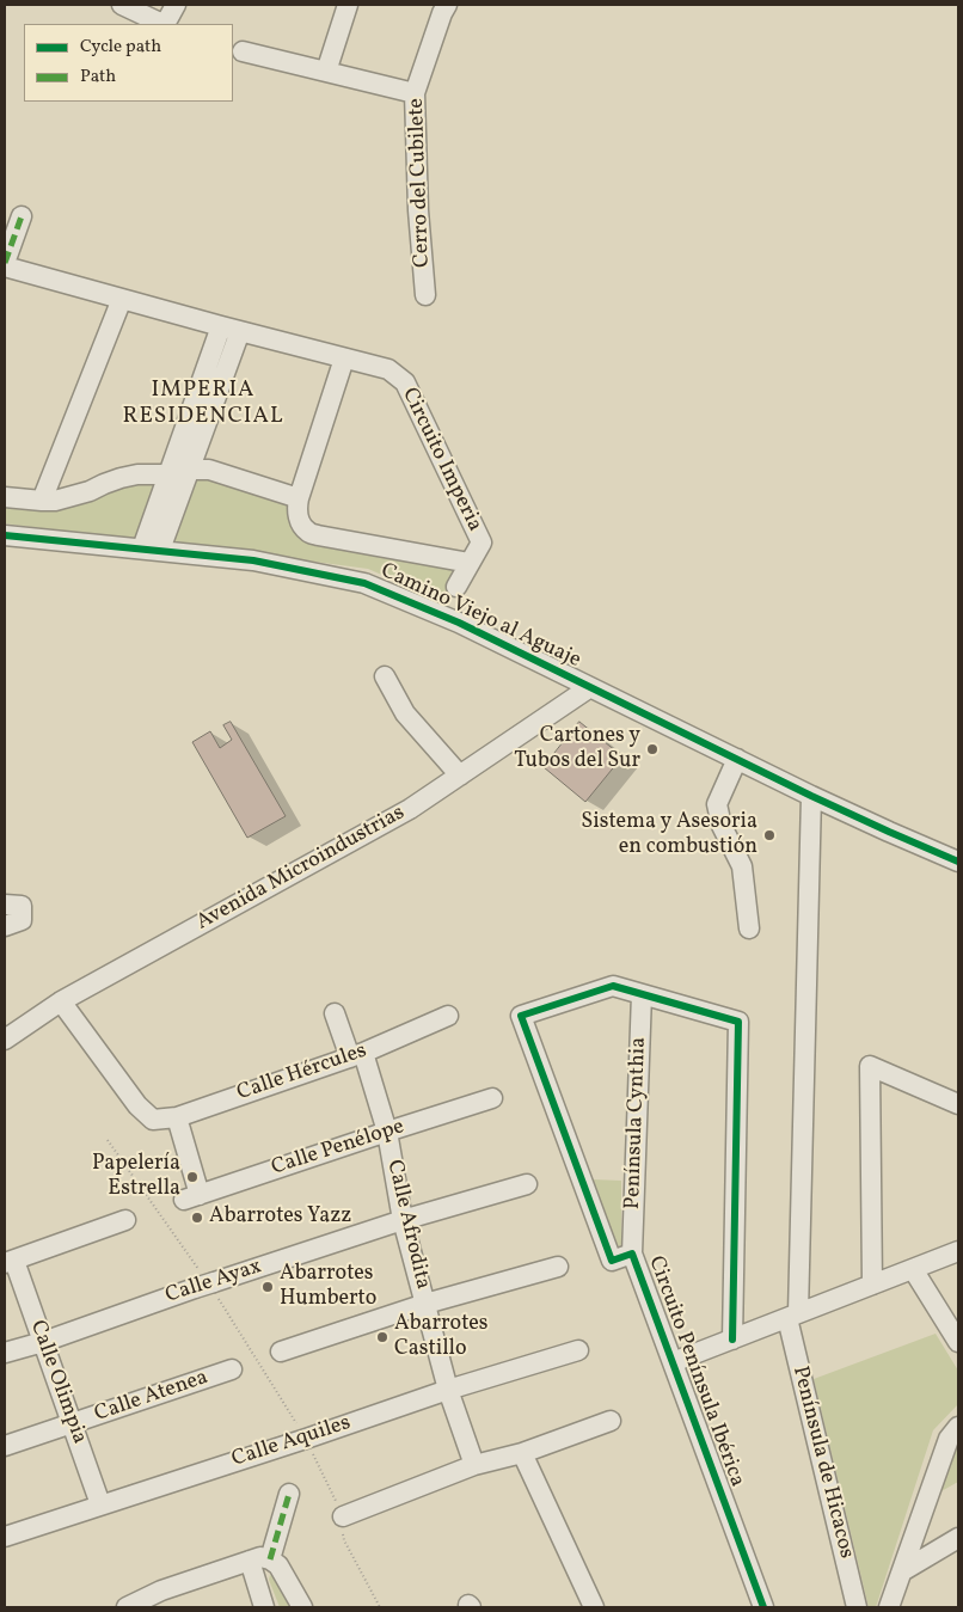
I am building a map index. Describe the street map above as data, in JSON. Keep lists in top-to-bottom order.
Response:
{
  "streets": {
    "street": [
      "Cerro del Cubilete",
      "Circuito Imperia",
      "Camino Viejo al Aguaje",
      "Avenida Microindustrias",
      "Calle Hércules",
      "Península Cynthia",
      "Calle Penélope",
      "Calle Afrodita",
      "Calle Ayax",
      "Circuito Península Ibérica",
      "Calle Olimpia",
      "Calle Atenea",
      "Calle Aquiles",
      "Península de Hicacos"
    ]
  },
  "crossings": [
    ["Camino Viejo al Aguaje", "Avenida Microindustrias"],
    ["Camino Viejo al Aguaje", "Península de Hicacos"],
    ["Avenida Microindustrias", "Calle Hércules"],
    ["Calle Hércules", "Calle Penélope"],
    ["Calle Hércules", "Calle Afrodita"],
    ["Península Cynthia", "Circuito Península Ibérica"],
    ["Calle Penélope", "Calle Afrodita"],
    ["Calle Afrodita", "Calle Ayax"],
    ["Calle Afrodita", "Calle Aquiles"],
    ["Calle Ayax", "Calle Olimpia"],
    ["Calle Olimpia", "Calle Atenea"],
    ["Calle Olimpia", "Calle Aquiles"]
  ],
  "districts": ["IMPERIA RESIDENCIAL"],
  "places": [
    "Cartones y Tubos del Sur",
    "Sistema y Asesoria en combustión",
    "Papelería Estrella",
    "Abarrotes Yazz",
    "Abarrotes Humberto",
    "Abarrotes Castillo"
  ],
  "legend": ["Cycle path", "Path"]
}
